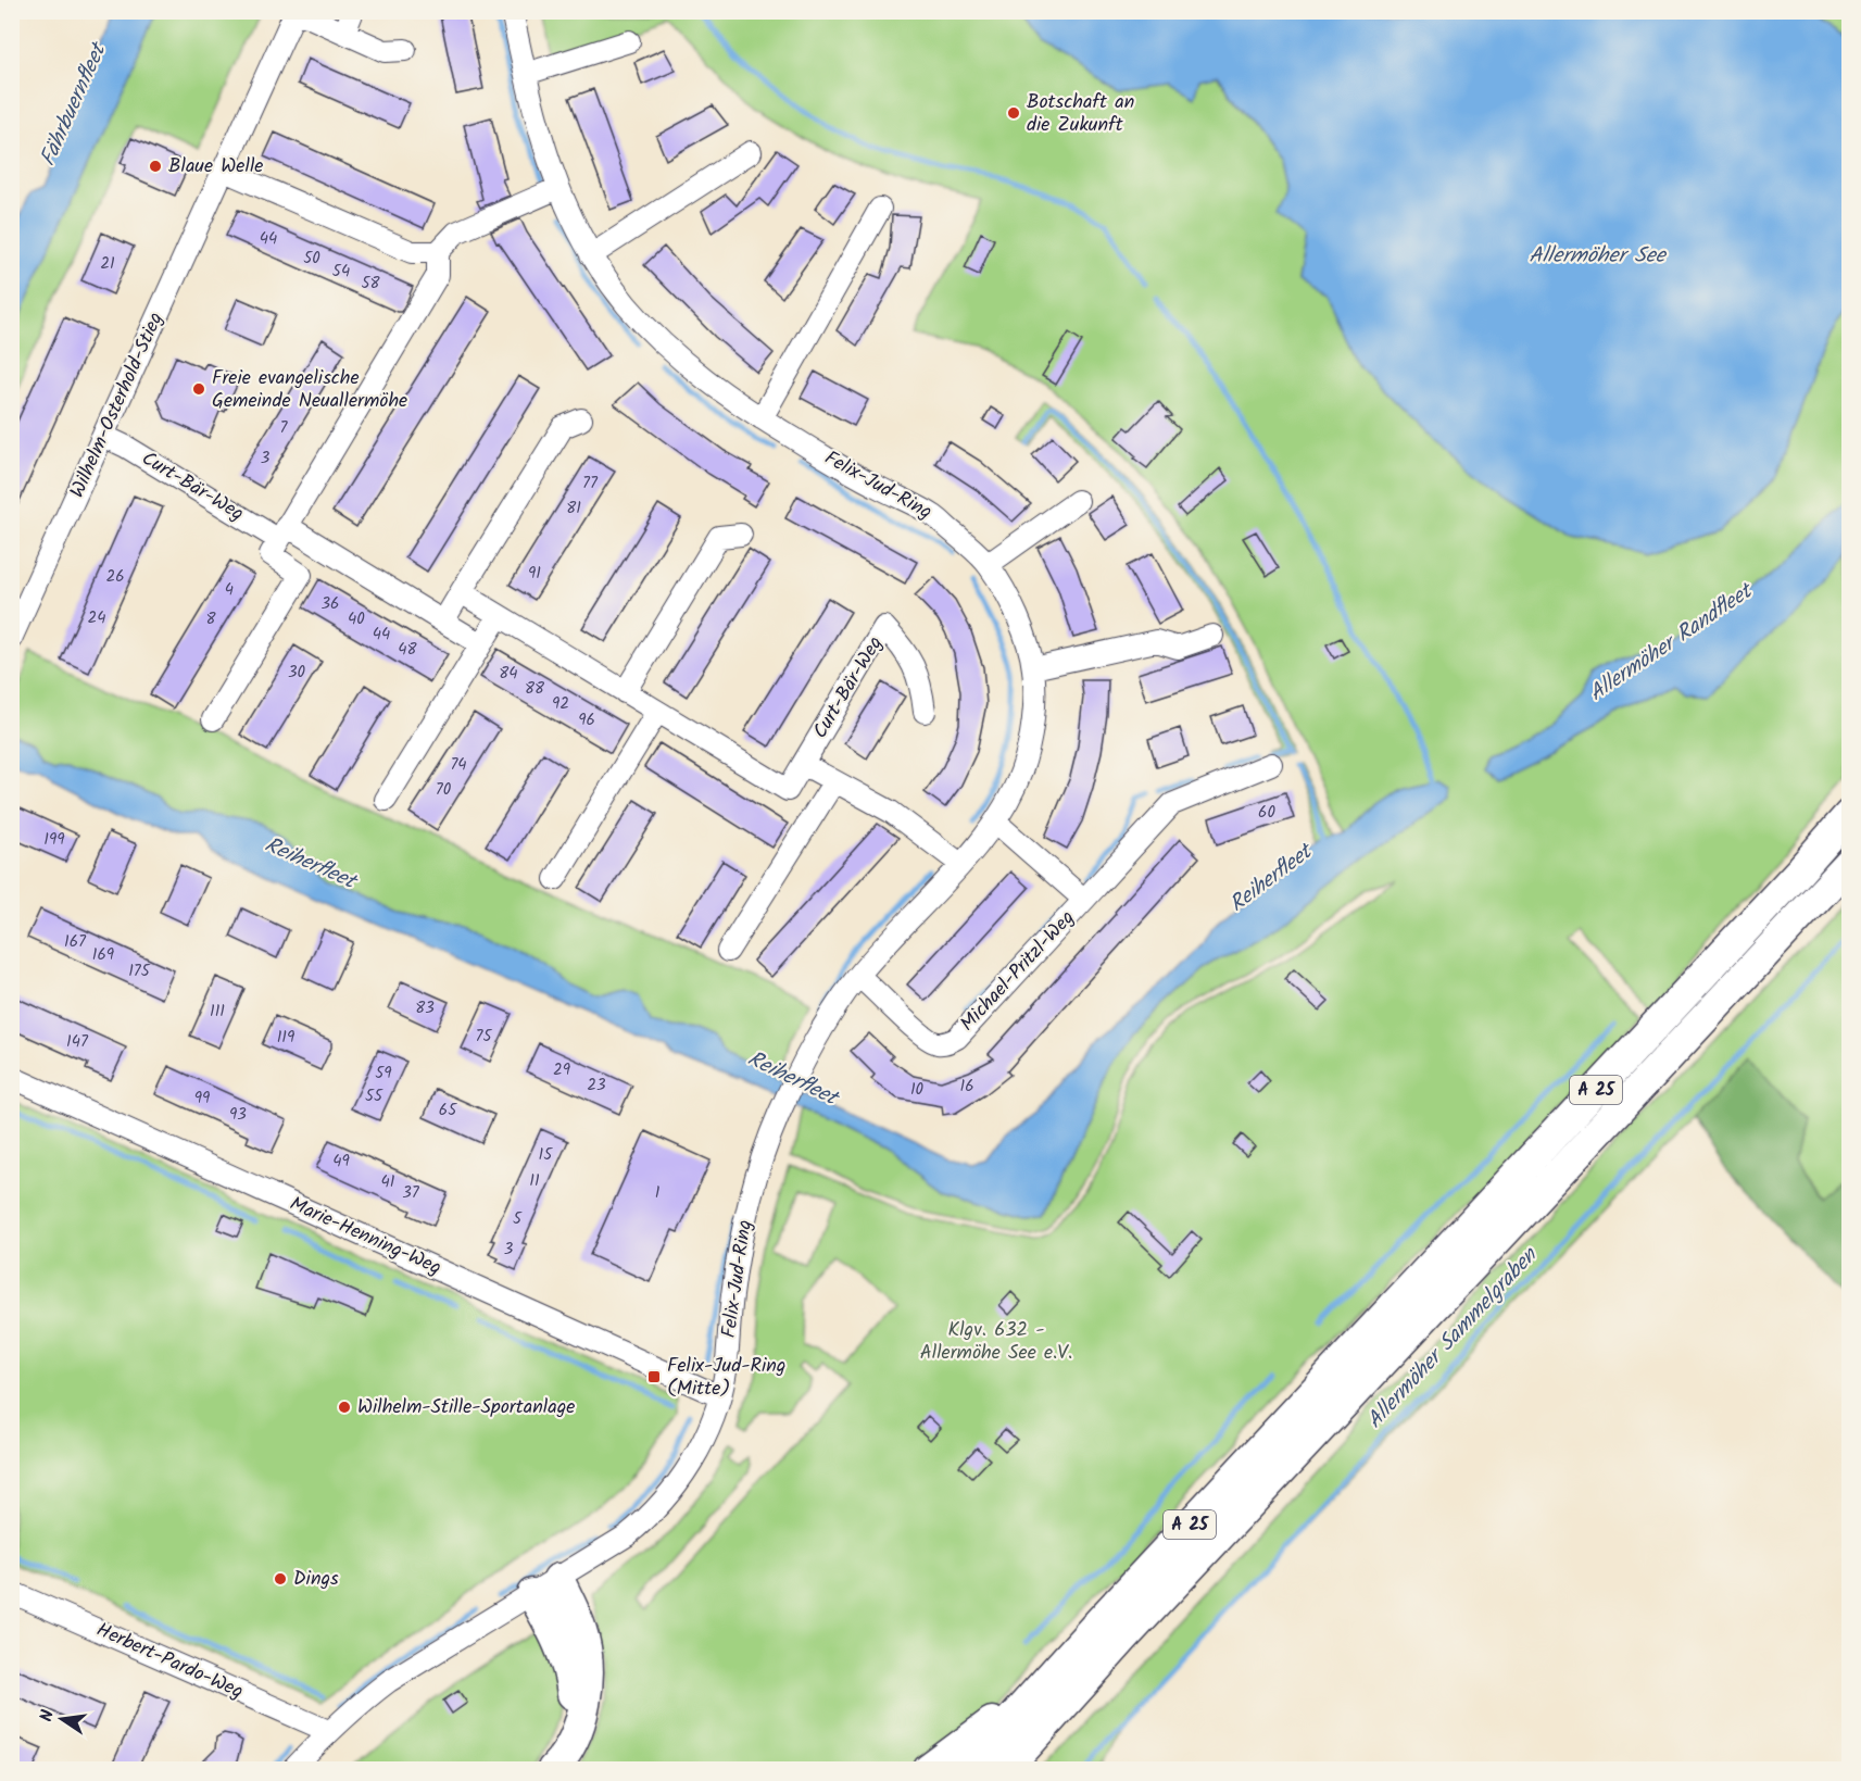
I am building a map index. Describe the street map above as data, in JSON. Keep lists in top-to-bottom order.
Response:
{
  "streets": {
    "highway": ["A 25"],
    "street": [
      "Wilhelm-Osterhold-Stieg",
      "Felix-Jud-Ring",
      "Curt-Bär-Weg",
      "Michael-Pritzl-Weg",
      "Marie-Henning-Weg",
      "Herbert-Pardo-Weg"
    ]
  },
  "crossings": [
    ["Wilhelm-Osterhold-Stieg", "Curt-Bär-Weg"],
    ["Felix-Jud-Ring", "Michael-Pritzl-Weg"],
    ["Felix-Jud-Ring", "Marie-Henning-Weg"],
    ["Felix-Jud-Ring", "Herbert-Pardo-Weg"]
  ],
  "water": [
    "Fährbuernfleet",
    "Allermöher See",
    "Allermöher Randfleet",
    "Reiherfleet",
    "Allermöher Sammelgraben"
  ],
  "parks": ["Klgv. 632 - Allermöhe See e.V."],
  "places": {
    "other": [
      "Botschaft an die Zukunft",
      "Blaue Welle",
      "Freie evangelische Gemeinde Neuallermöhe",
      "Wilhelm-Stille-Sportanlage",
      "Dings"
    ],
    "transit": ["Felix-Jud-Ring (Mitte)"]
  },
  "house_numbers": [
    "44",
    "50",
    "21",
    "54",
    "58",
    "7",
    "3",
    "77",
    "81",
    "91",
    "26",
    "4",
    "36",
    "24",
    "8",
    "40",
    "44",
    "48",
    "30",
    "84",
    "88",
    "92",
    "96",
    "74",
    "70",
    "60",
    "199",
    "167",
    "169",
    "175",
    "83",
    "111",
    "75",
    "119",
    "147",
    "29",
    "59",
    "23",
    "16",
    "10",
    "55",
    "99",
    "65",
    "93",
    "15",
    "49",
    "11",
    "41",
    "37",
    "1",
    "5",
    "3"
  ],
  "north": "left"
}
